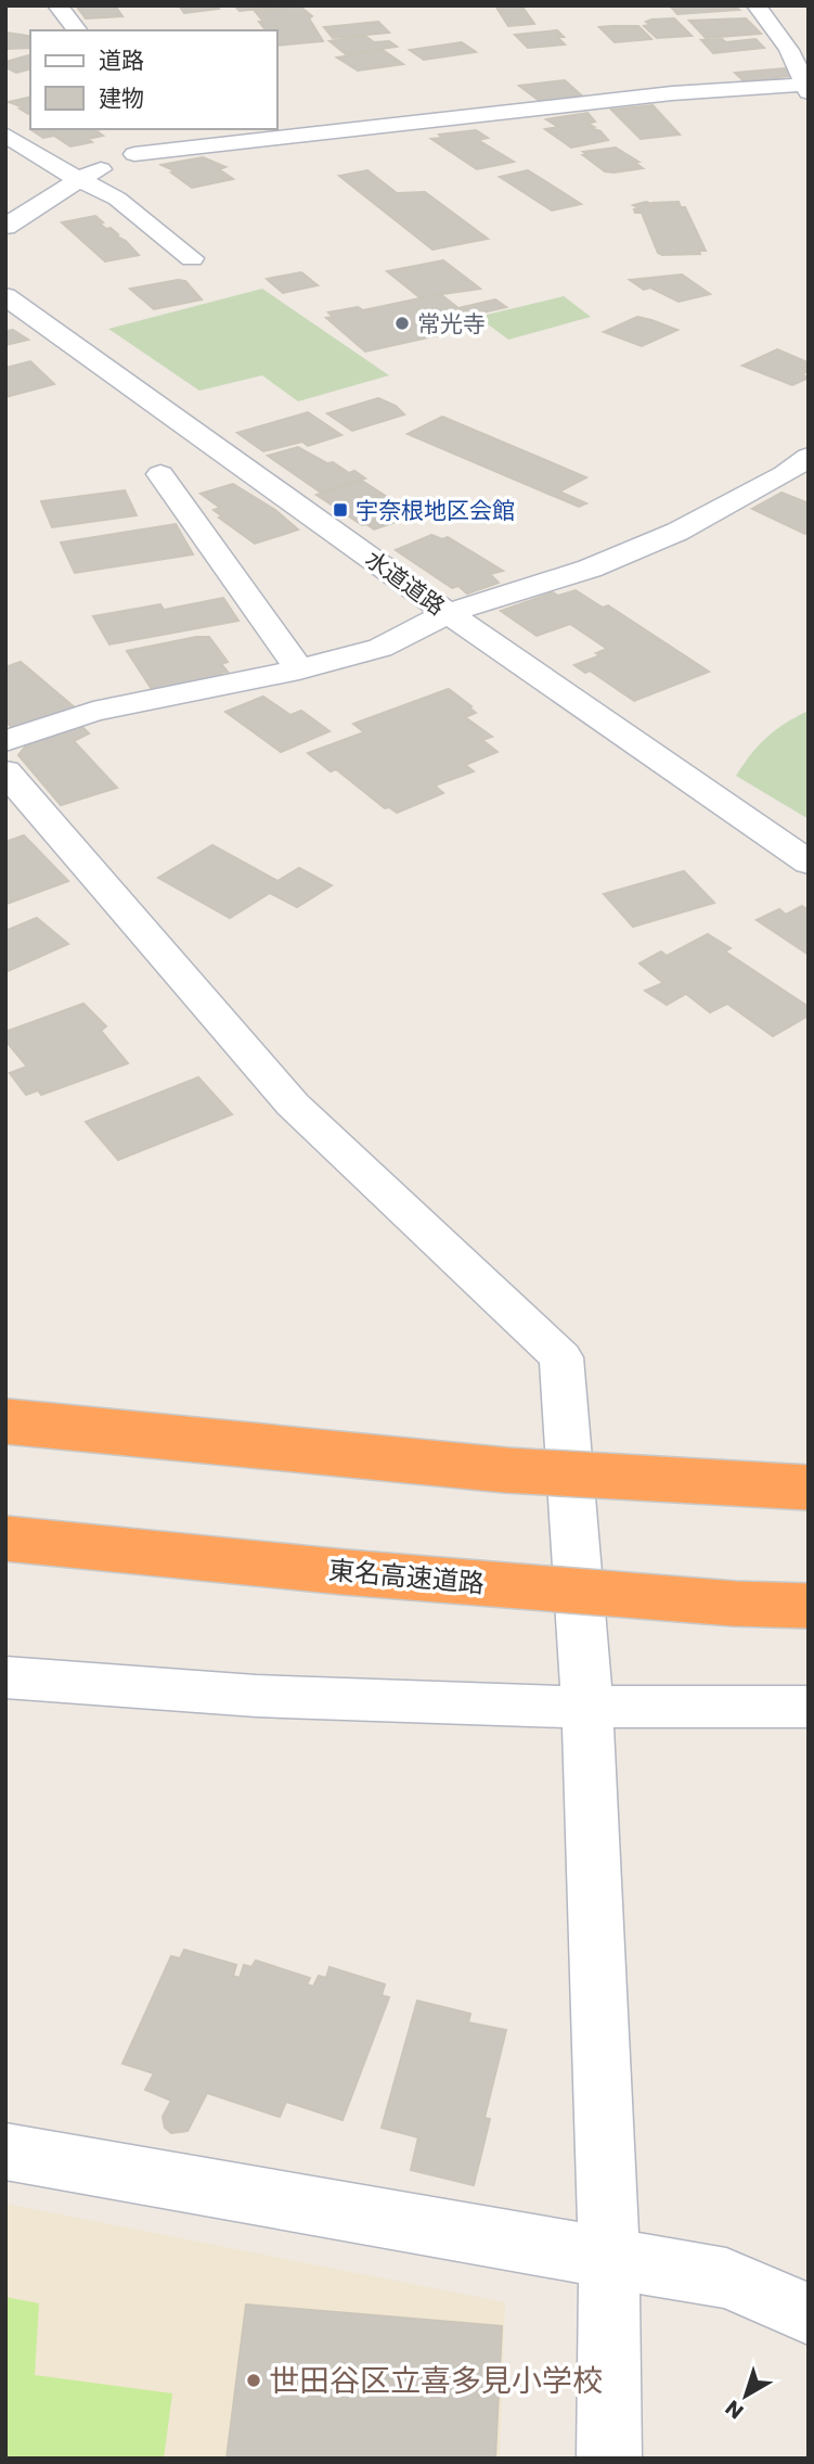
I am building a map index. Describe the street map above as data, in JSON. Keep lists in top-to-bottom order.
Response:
{
  "streets": {
    "highway": ["東名高速道路"],
    "street": ["水道道路"]
  },
  "places": {
    "other": ["常光寺", "世田谷区立喜多見小学校"],
    "transit": ["宇奈根地区会館"]
  },
  "legend": ["道路", "建物"],
  "north": "bottom left"
}
